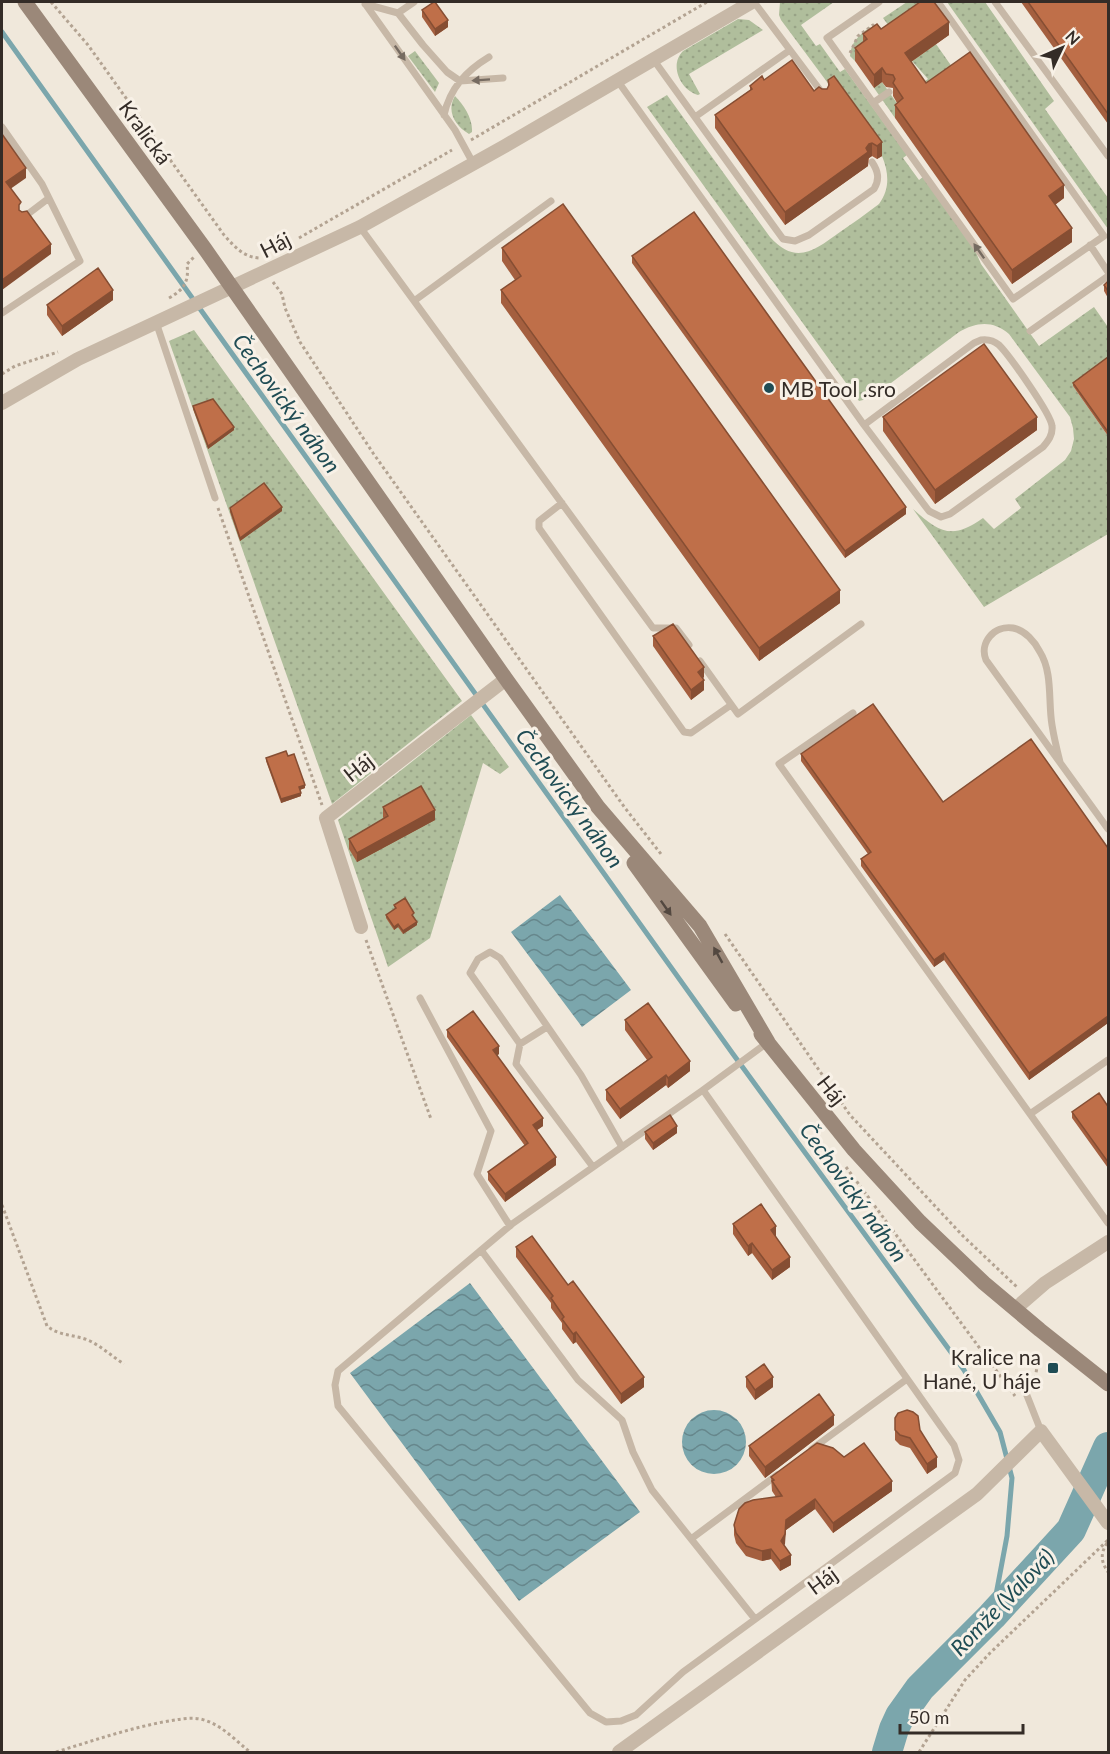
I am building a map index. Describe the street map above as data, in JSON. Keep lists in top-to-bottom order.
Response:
{
  "streets": {
    "main road": ["Kralická", "Háj"]
  },
  "crossings": [
    ["Kralická", "Háj"]
  ],
  "water": ["Čechovický náhon", "Romže (Valová)"],
  "places": {
    "other": ["MB Tool .sro"],
    "transit": ["Kralice na Hané, U háje"]
  },
  "scale_bar": "50 m",
  "north": "top right"
}
